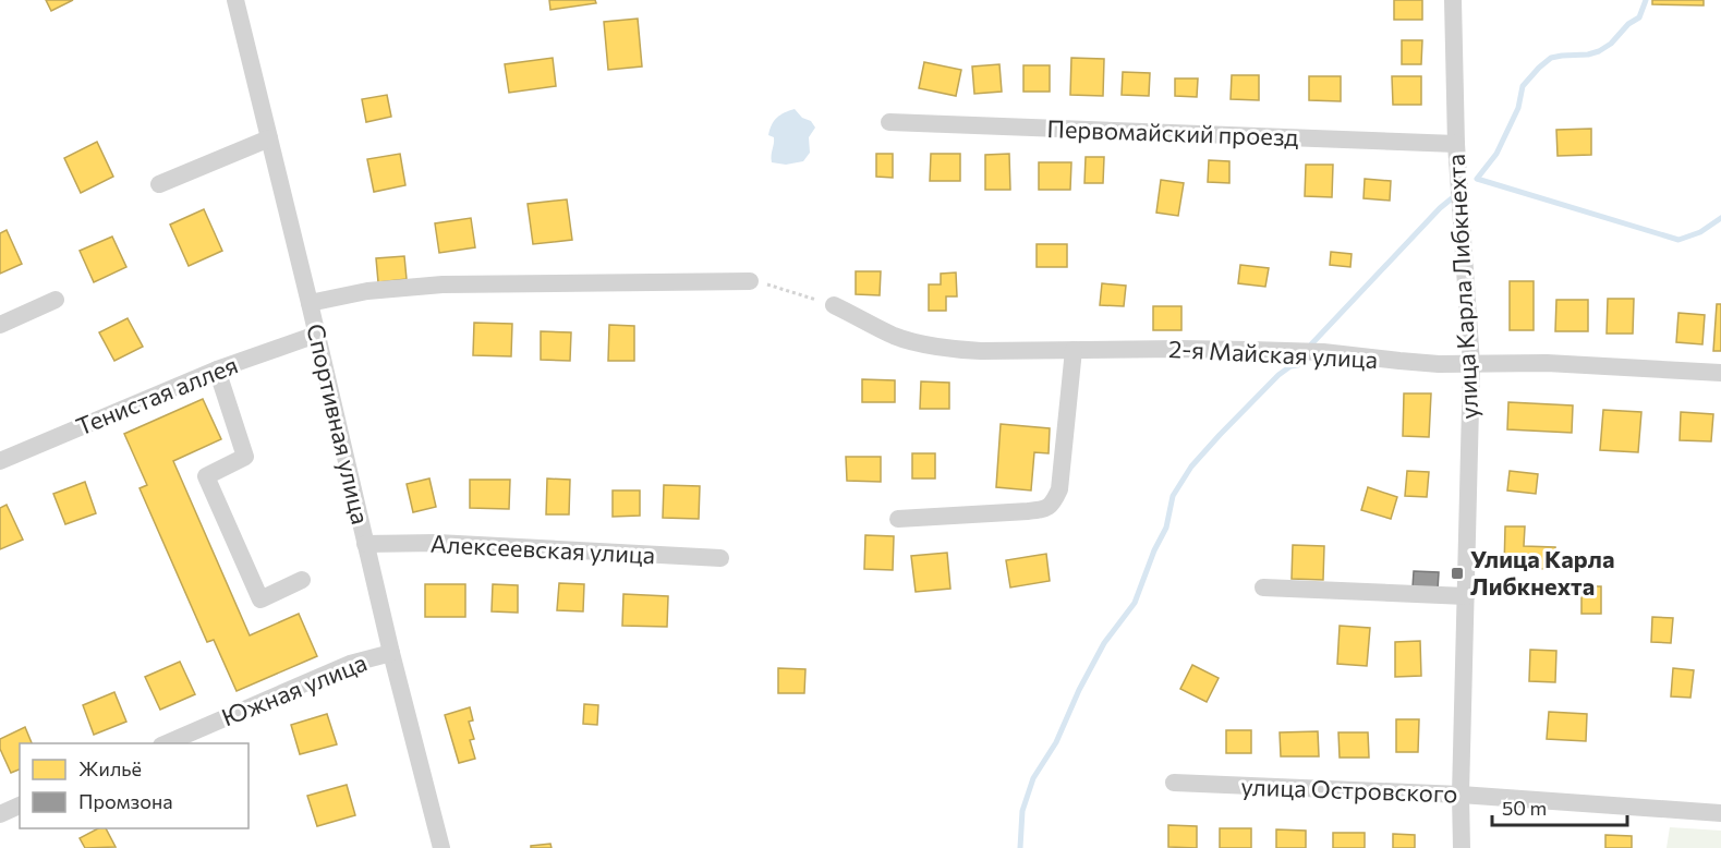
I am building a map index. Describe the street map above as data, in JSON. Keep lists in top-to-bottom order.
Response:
{
  "streets": {
    "street": [
      "Первомайский проезд",
      "улица Карла Либкнехта",
      "2-я Майская улица",
      "Тенистая аллея",
      "Спортивная улица",
      "Алексеевская улица",
      "Южная улица",
      "улица Островского"
    ]
  },
  "crossings": [
    ["Первомайский проезд", "улица Карла Либкнехта"],
    ["улица Карла Либкнехта", "2-я Майская улица"],
    ["улица Карла Либкнехта", "улица Островского"],
    ["Тенистая аллея", "Спортивная улица"],
    ["Спортивная улица", "Алексеевская улица"],
    ["Спортивная улица", "Южная улица"]
  ],
  "places": {
    "transit": ["Улица Карла Либкнехта"]
  },
  "legend": ["Жильё", "Промзона"],
  "scale_bar": "50 m"
}
